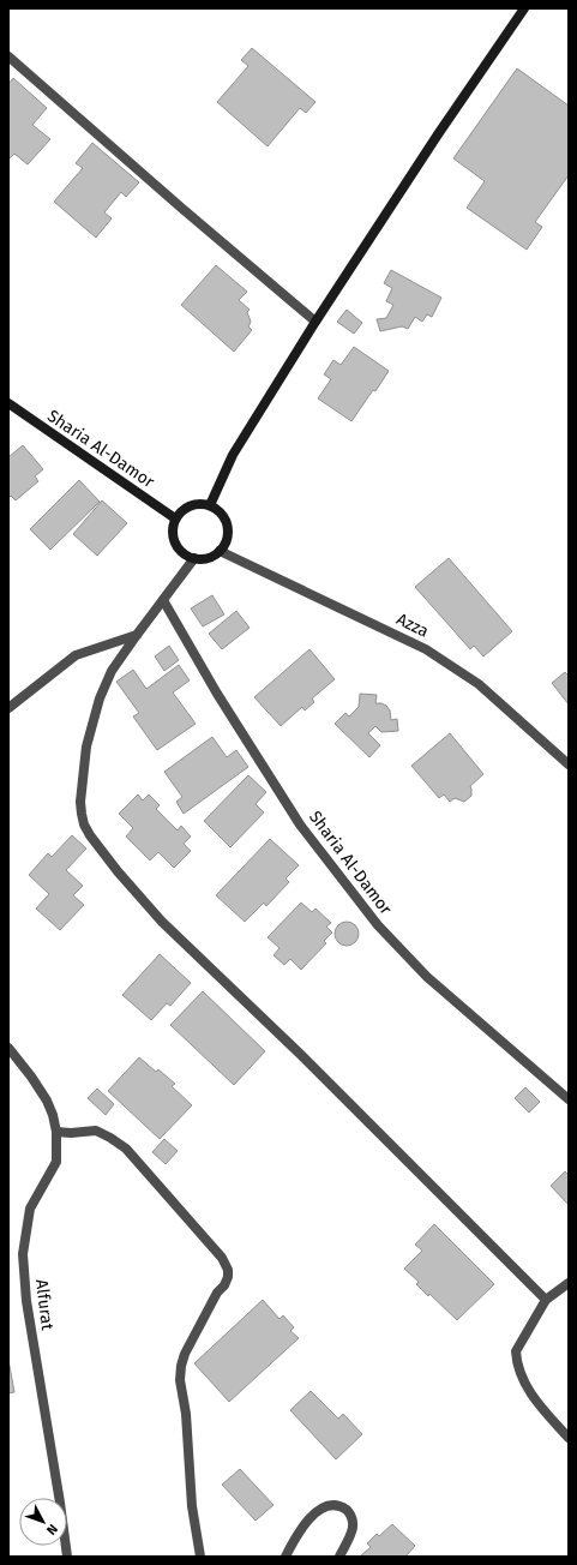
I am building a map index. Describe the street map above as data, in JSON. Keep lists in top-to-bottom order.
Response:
{
  "streets": {
    "street": ["Sharia Al-Damor", "Azza", "Alfurat"]
  },
  "crossings": [
    ["Sharia Al-Damor", "Azza"]
  ],
  "north": "bottom right"
}
